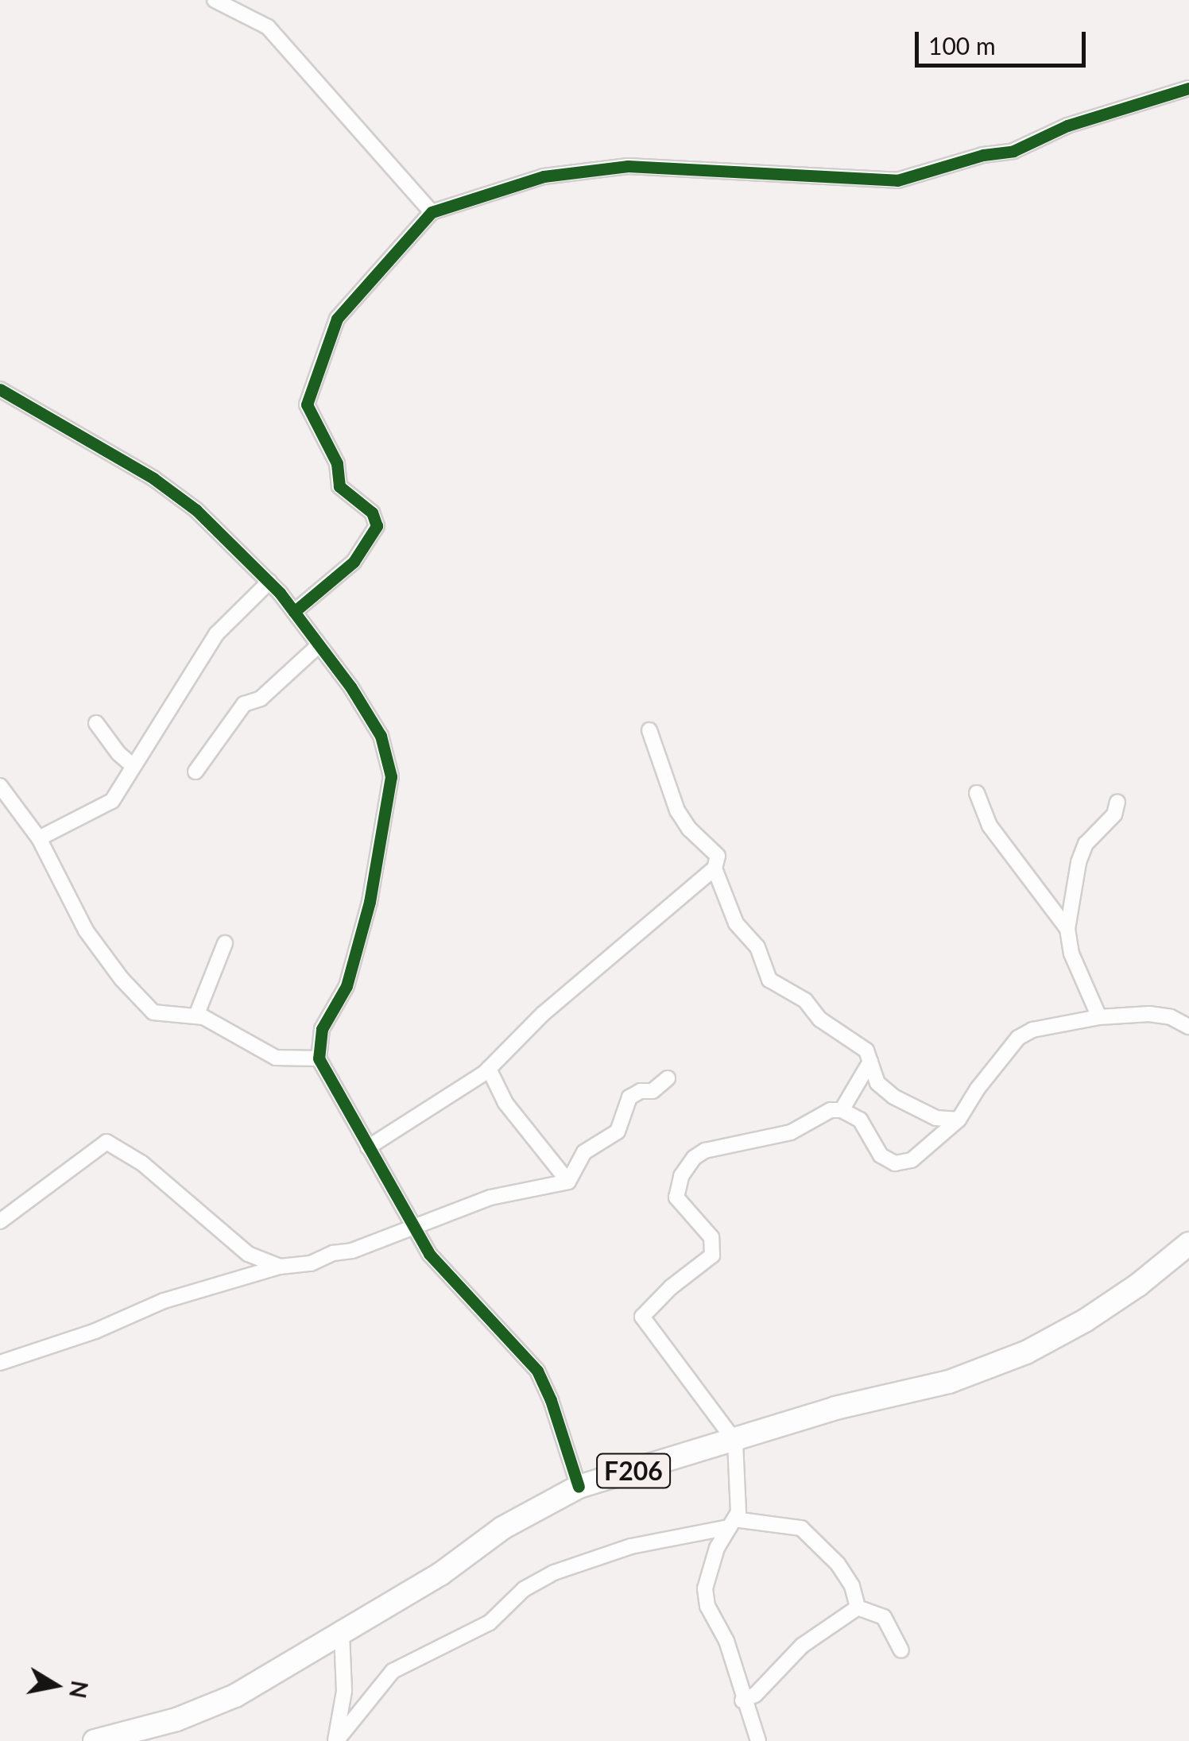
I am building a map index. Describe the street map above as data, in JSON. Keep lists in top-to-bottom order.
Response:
{
  "streets": {
    "main road": ["F206"]
  },
  "scale_bar": "100 m",
  "north": "right"
}
